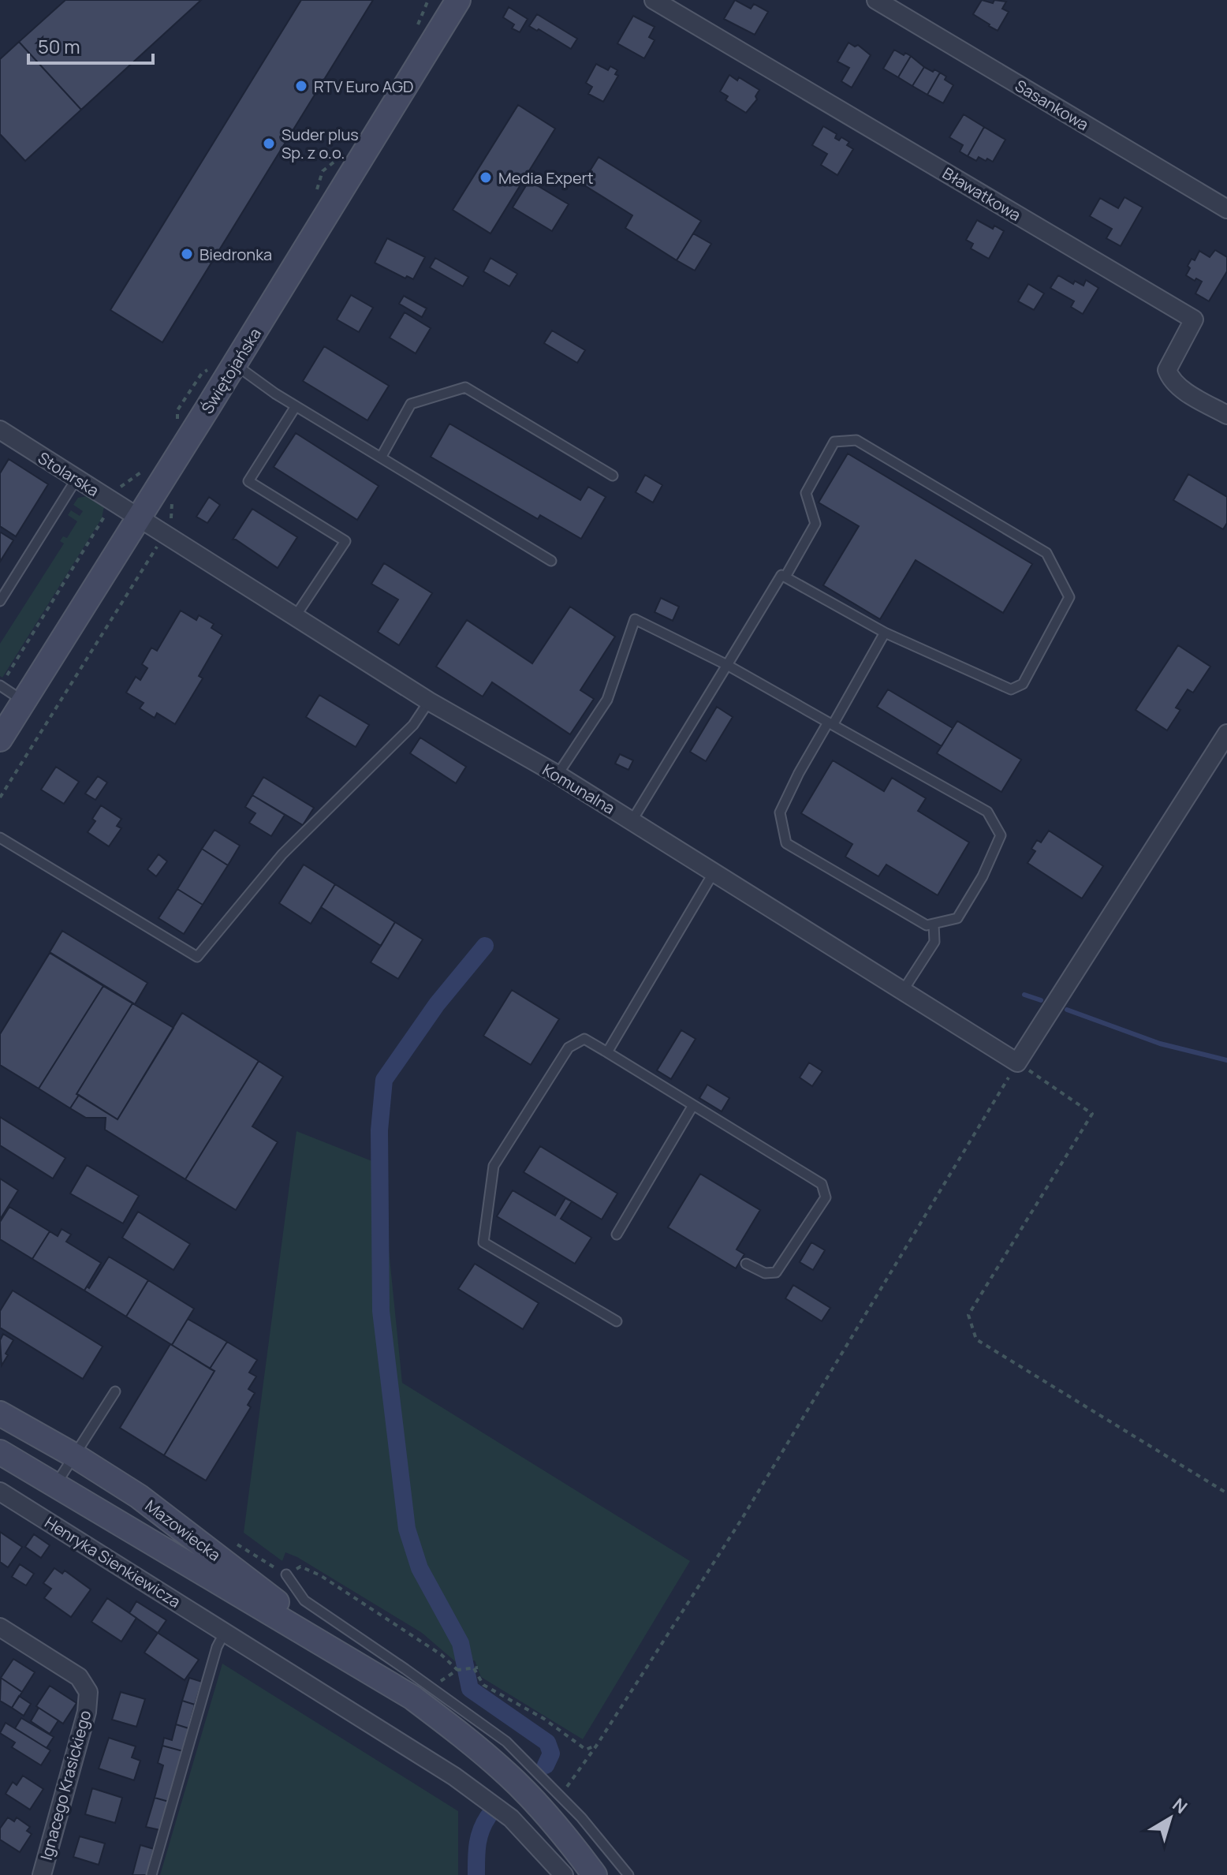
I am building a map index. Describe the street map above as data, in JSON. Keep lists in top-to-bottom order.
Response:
{
  "streets": {
    "main road": ["Świętojańska", "Mazowiecka"],
    "street": [
      "Sasankowa",
      "Bławatkowa",
      "Stolarska",
      "Komunalna",
      "Henryka Sienkiewicza",
      "Ignacego Krasickiego"
    ]
  },
  "crossings": [
    ["Świętojańska", "Stolarska"],
    ["Świętojańska", "Komunalna"],
    ["Stolarska", "Komunalna"]
  ],
  "places": [
    "RTV Euro AGD",
    "Suder plus Sp. z o.o.",
    "Media Expert",
    "Biedronka"
  ],
  "scale_bar": "50 m",
  "north": "top right"
}
